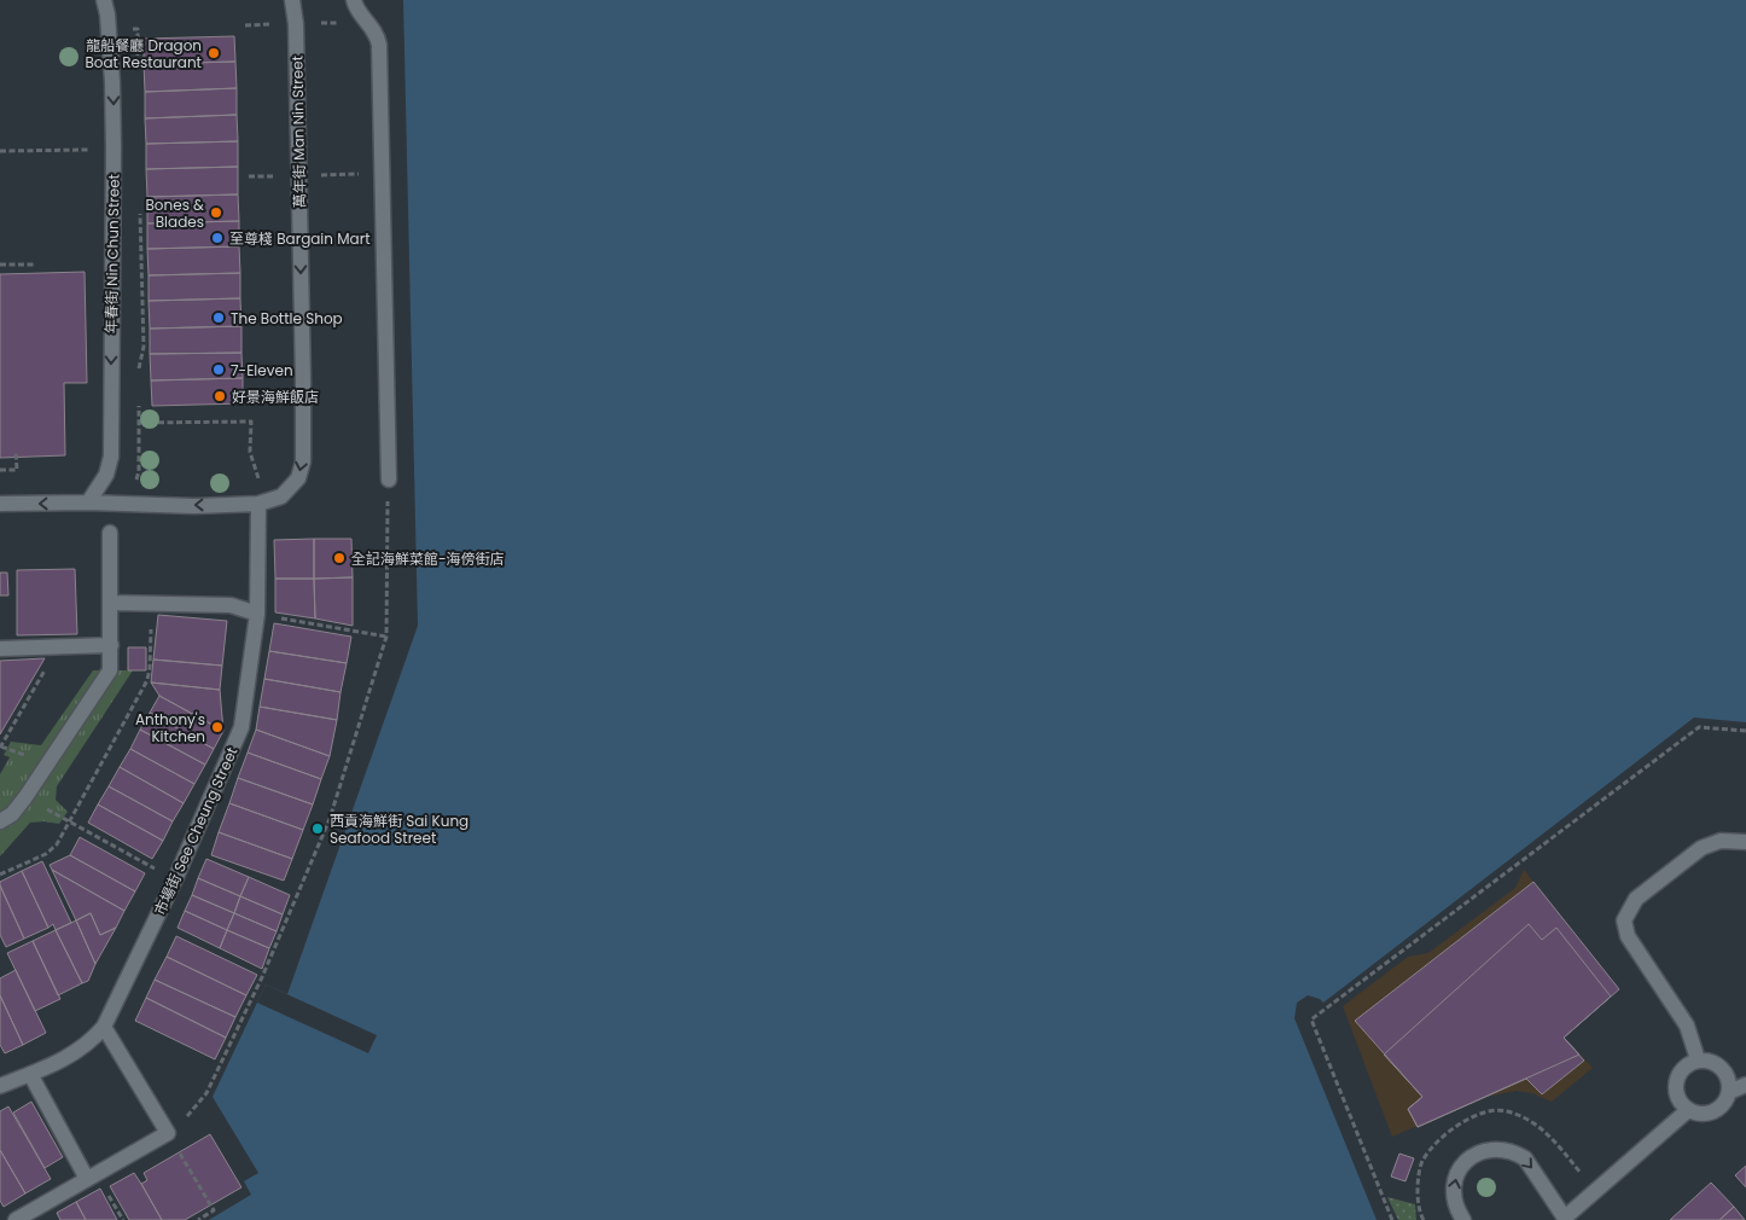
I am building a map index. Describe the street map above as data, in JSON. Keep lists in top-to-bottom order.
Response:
{
  "streets": {
    "street": ["萬年街 Man Nin Street", "年春街 Nin Chun Street", "市場街 See Cheung Street"]
  },
  "crossings": [
    ["萬年街 Man Nin Street", "年春街 Nin Chun Street"],
    ["萬年街 Man Nin Street", "市場街 See Cheung Street"]
  ],
  "one_way": ["年春街 Nin Chun Street"],
  "places": [
    "龍船餐廳 Dragon Boat Restaurant",
    "Bones & Blades",
    "至尊棧 Bargain Mart",
    "The Bottle Shop",
    "7-Eleven",
    "好景海鮮飯店",
    "全記海鮮菜館-海傍街店",
    "Anthony's Kitchen",
    "西貢海鮮街 Sai Kung Seafood Street"
  ]
}
